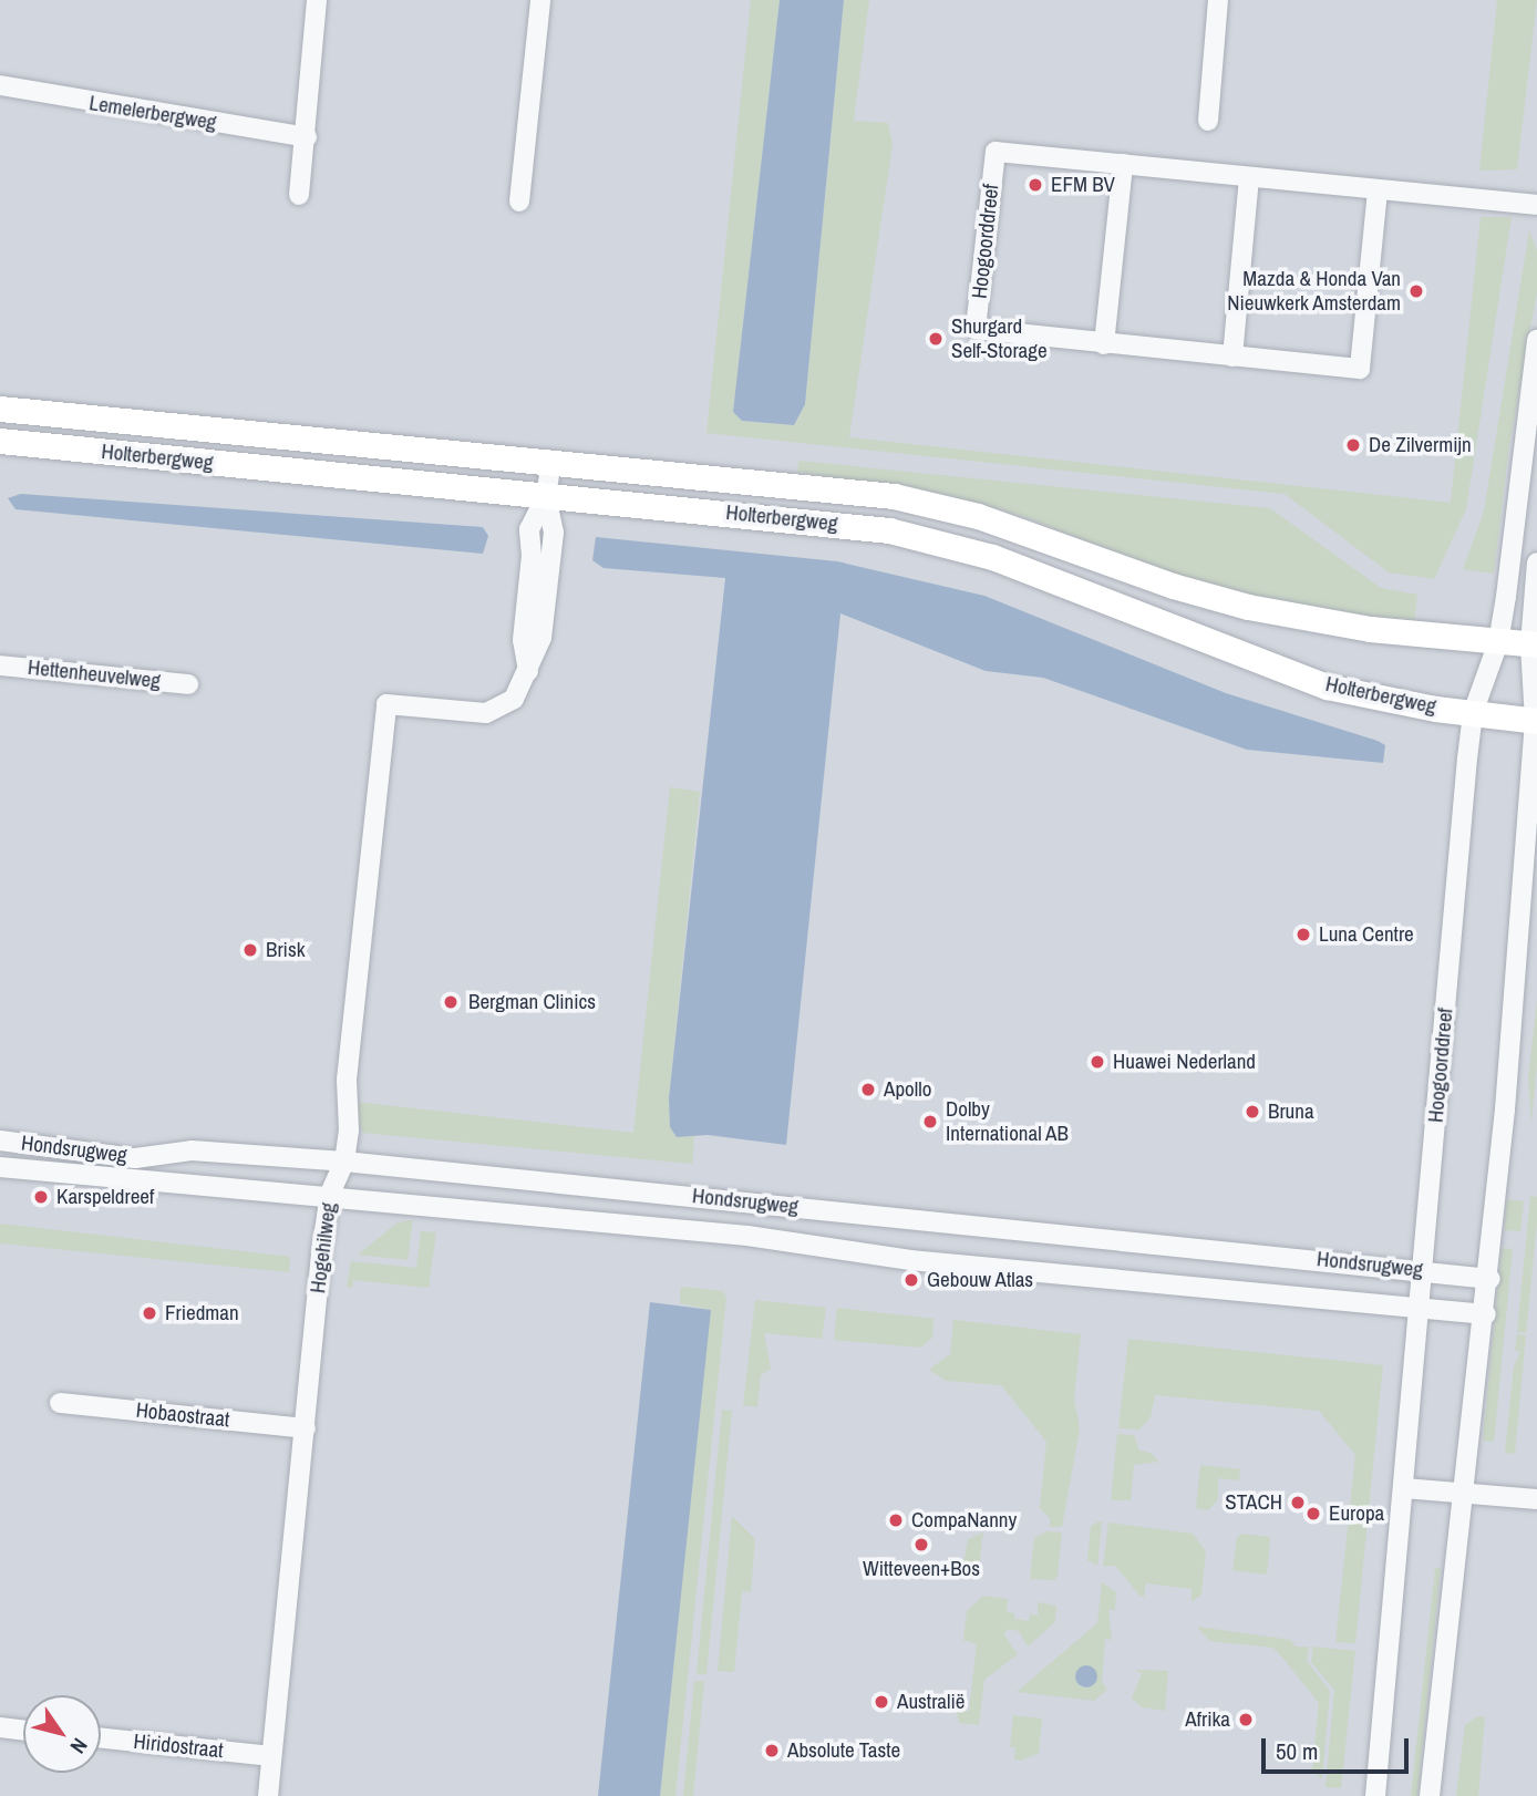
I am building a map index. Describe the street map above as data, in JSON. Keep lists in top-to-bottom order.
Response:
{
  "streets": {
    "main road": ["Holterbergweg"],
    "street": [
      "Lemelerbergweg",
      "Hoogoorddreef",
      "Hettenheuvelweg",
      "Hondsrugweg",
      "Hogehilweg",
      "Hobaostraat",
      "Hiridostraat"
    ]
  },
  "crossings": [
    ["Hoogoorddreef", "Holterbergweg"],
    ["Hoogoorddreef", "Hondsrugweg"],
    ["Holterbergweg", "Hogehilweg"],
    ["Hondsrugweg", "Hogehilweg"],
    ["Hogehilweg", "Hobaostraat"],
    ["Hogehilweg", "Hiridostraat"]
  ],
  "places": [
    "EFM BV",
    "Mazda & Honda Van Nieuwkerk Amsterdam",
    "Shurgard Self-Storage",
    "De Zilvermijn",
    "Luna Centre",
    "Brisk",
    "Bergman Clinics",
    "Huawei Nederland",
    "Apollo",
    "Bruna",
    "Dolby International AB",
    "Karspeldreef",
    "Gebouw Atlas",
    "Friedman",
    "STACH",
    "Europa",
    "CompaNanny",
    "Witteveen+Bos",
    "Australië",
    "Afrika",
    "Absolute Taste"
  ],
  "scale_bar": "50 m",
  "north": "bottom right"
}
